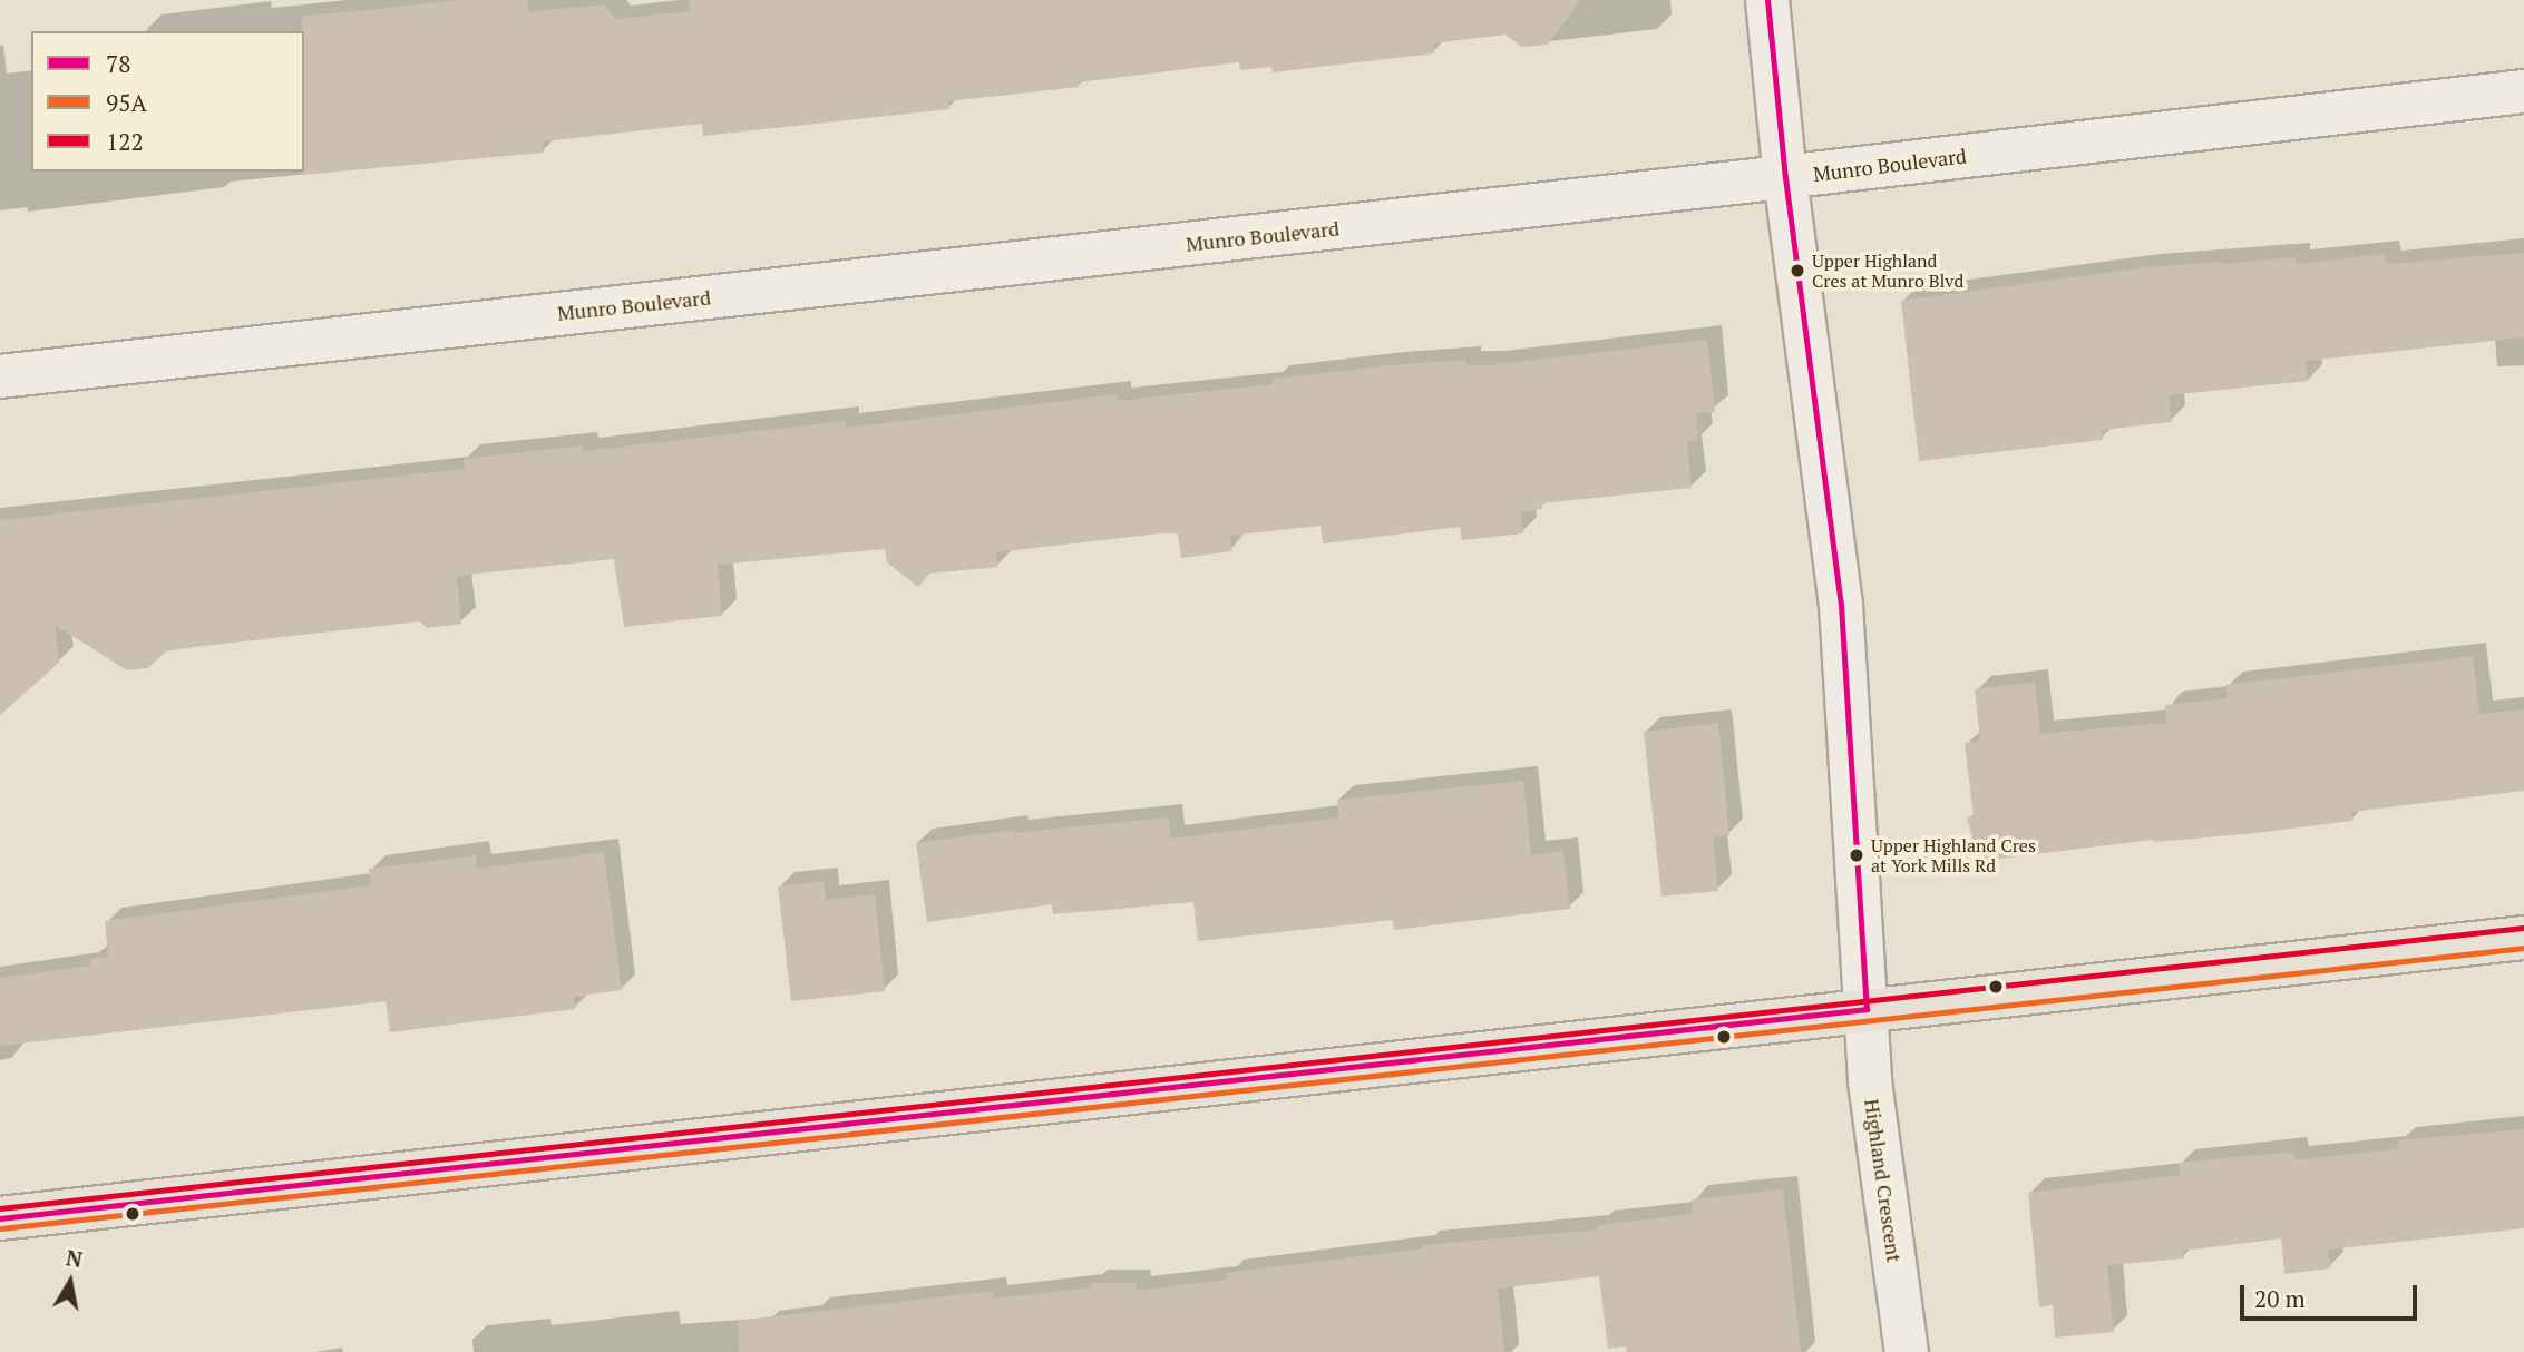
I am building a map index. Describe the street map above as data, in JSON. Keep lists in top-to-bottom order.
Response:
{
  "streets": {
    "street": ["Munro Boulevard", "Highland Crescent"]
  },
  "crossings": [
    ["Munro Boulevard", "Highland Crescent"]
  ],
  "places": ["Upper Highland Cres at Munro Blvd", "Upper Highland Cres at York Mills Rd"],
  "lines": ["transit line 78", "transit line 122", "transit line 95A"],
  "legend": ["78", "95A", "122"],
  "scale_bar": "20 m",
  "north": "top"
}
